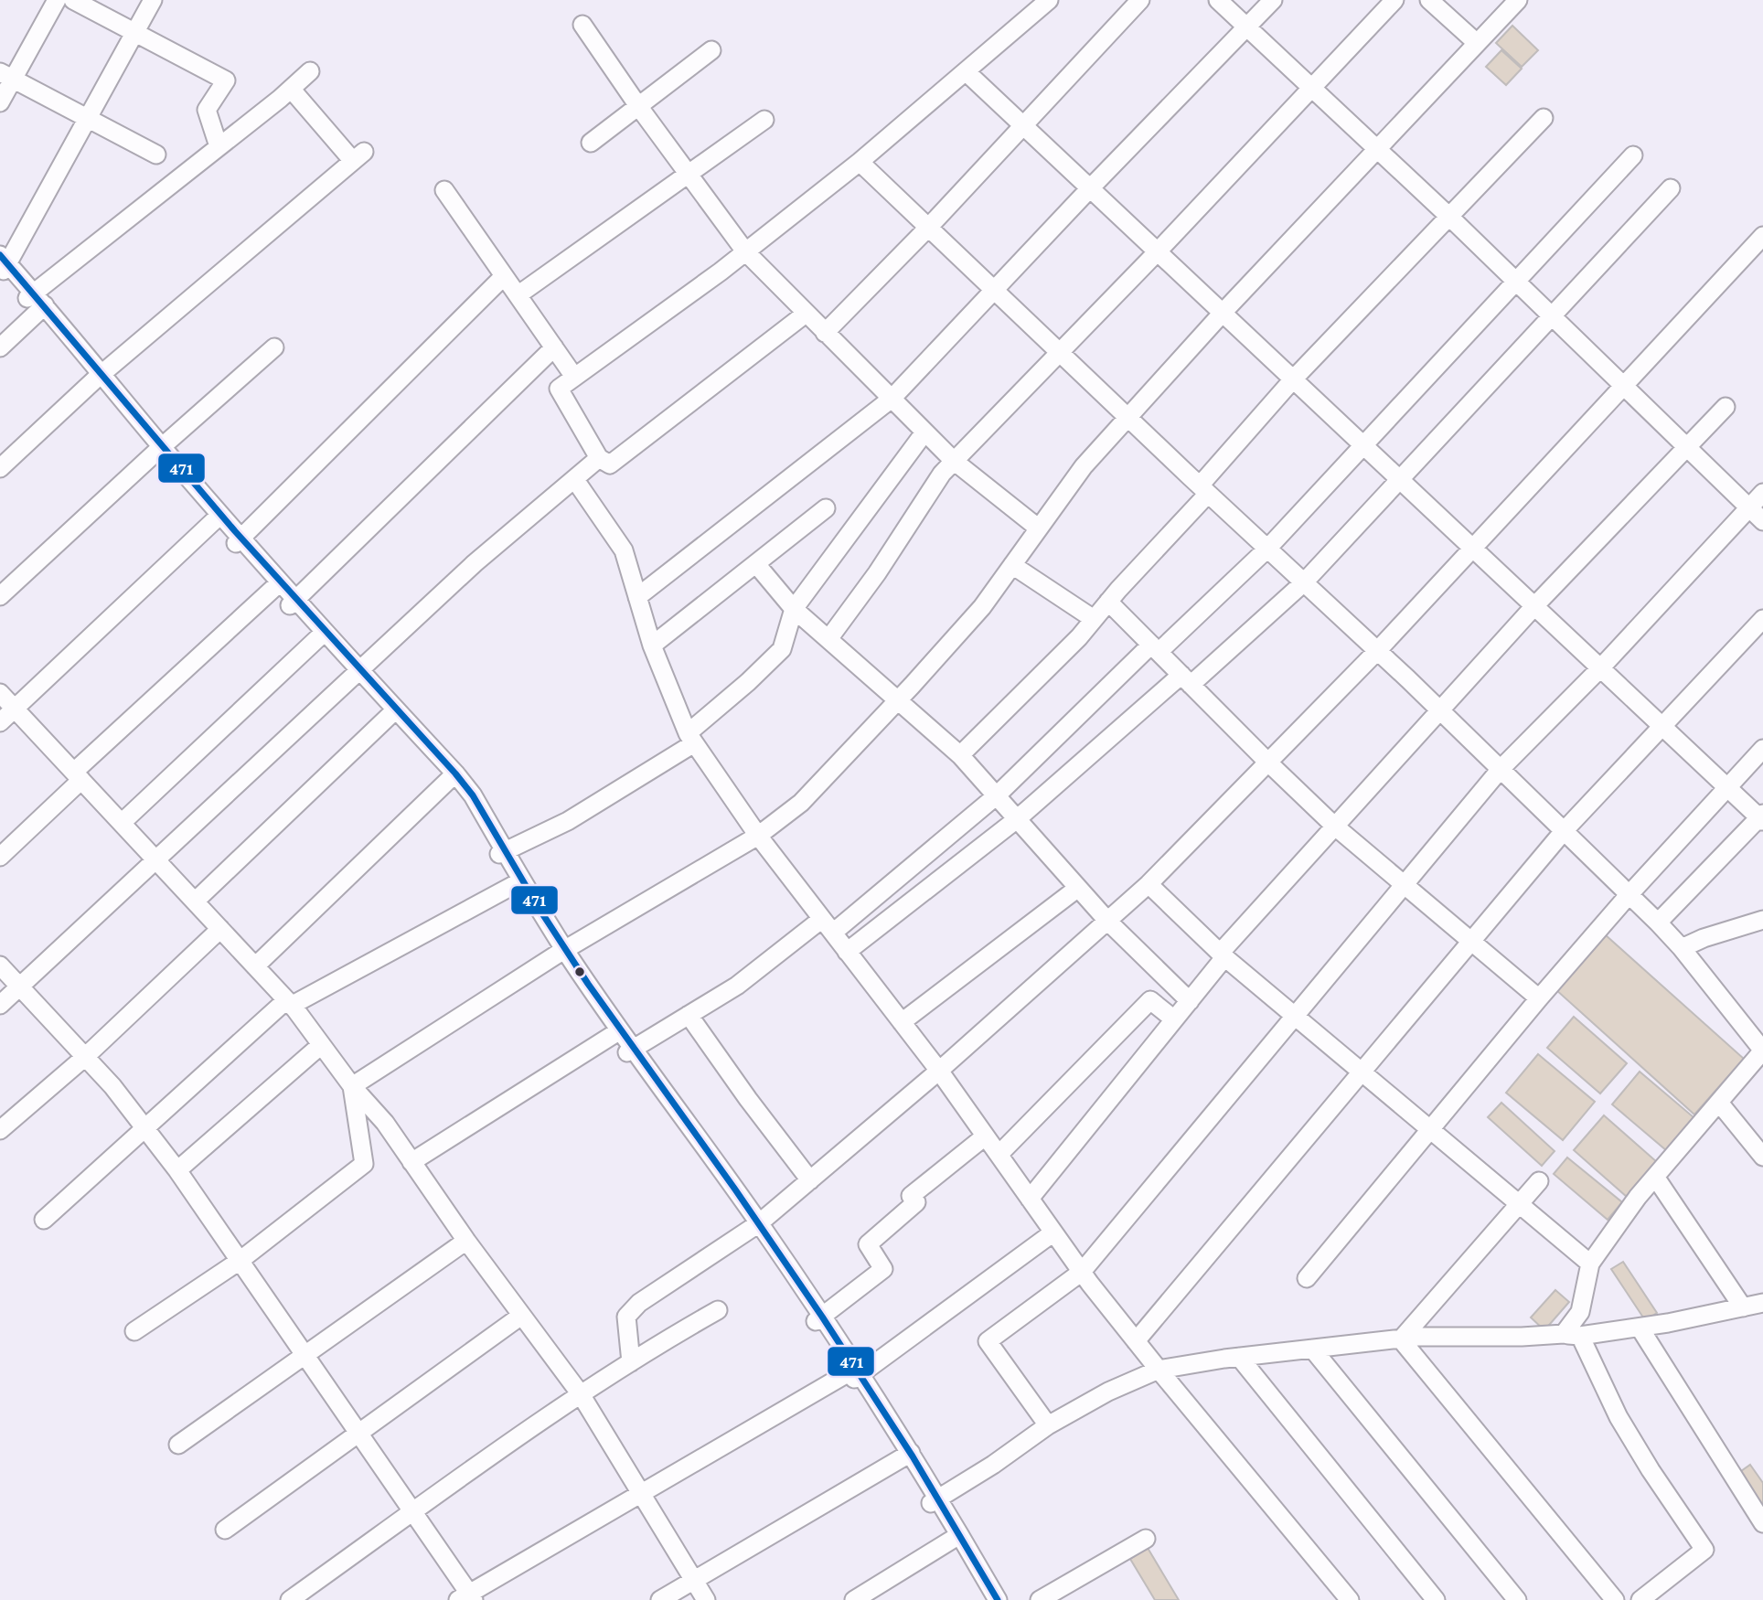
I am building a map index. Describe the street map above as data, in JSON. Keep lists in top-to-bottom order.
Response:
{
  "lines": ["transit line 471"]
}
